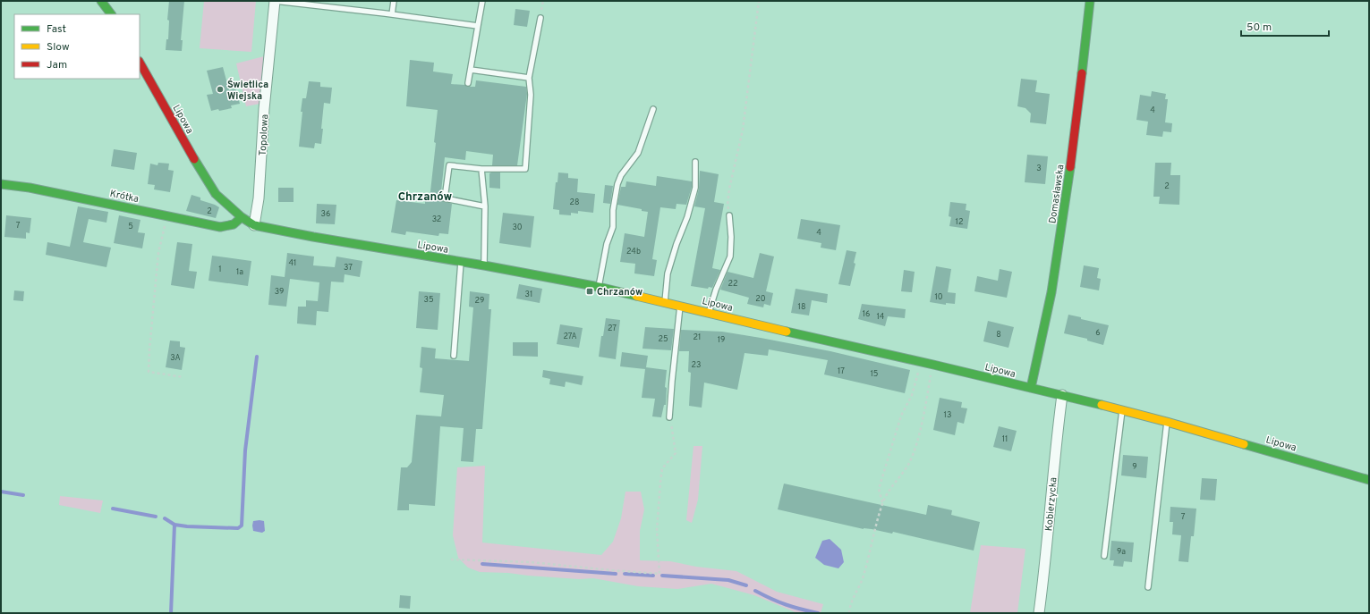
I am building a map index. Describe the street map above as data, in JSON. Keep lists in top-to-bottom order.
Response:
{
  "streets": {
    "street": [
      "Lipowa",
      "Topolowa",
      "Domasławska",
      "Krótka",
      "Kobierzycka"
    ]
  },
  "crossings": [
    ["Lipowa", "Topolowa"],
    ["Lipowa", "Domasławska"],
    ["Lipowa", "Krótka"],
    ["Lipowa", "Kobierzycka"]
  ],
  "districts": ["Chrzanów"],
  "places": {
    "other": ["Świetlica Wiejska"],
    "transit": ["Chrzanów"]
  },
  "house_numbers": [
    "4",
    "3",
    "2",
    "28",
    "2",
    "36",
    "32",
    "12",
    "7",
    "5",
    "30",
    "4",
    "24b",
    "41",
    "37",
    "1",
    "1a",
    "22",
    "39",
    "31",
    "10",
    "20",
    "35",
    "29",
    "18",
    "16",
    "14",
    "27",
    "6",
    "8",
    "27A",
    "21",
    "25",
    "19",
    "3A",
    "23",
    "17",
    "15",
    "13",
    "11",
    "9",
    "7",
    "9a"
  ],
  "legend": ["Fast", "Slow", "Jam"],
  "scale_bar": "50 m"
}
